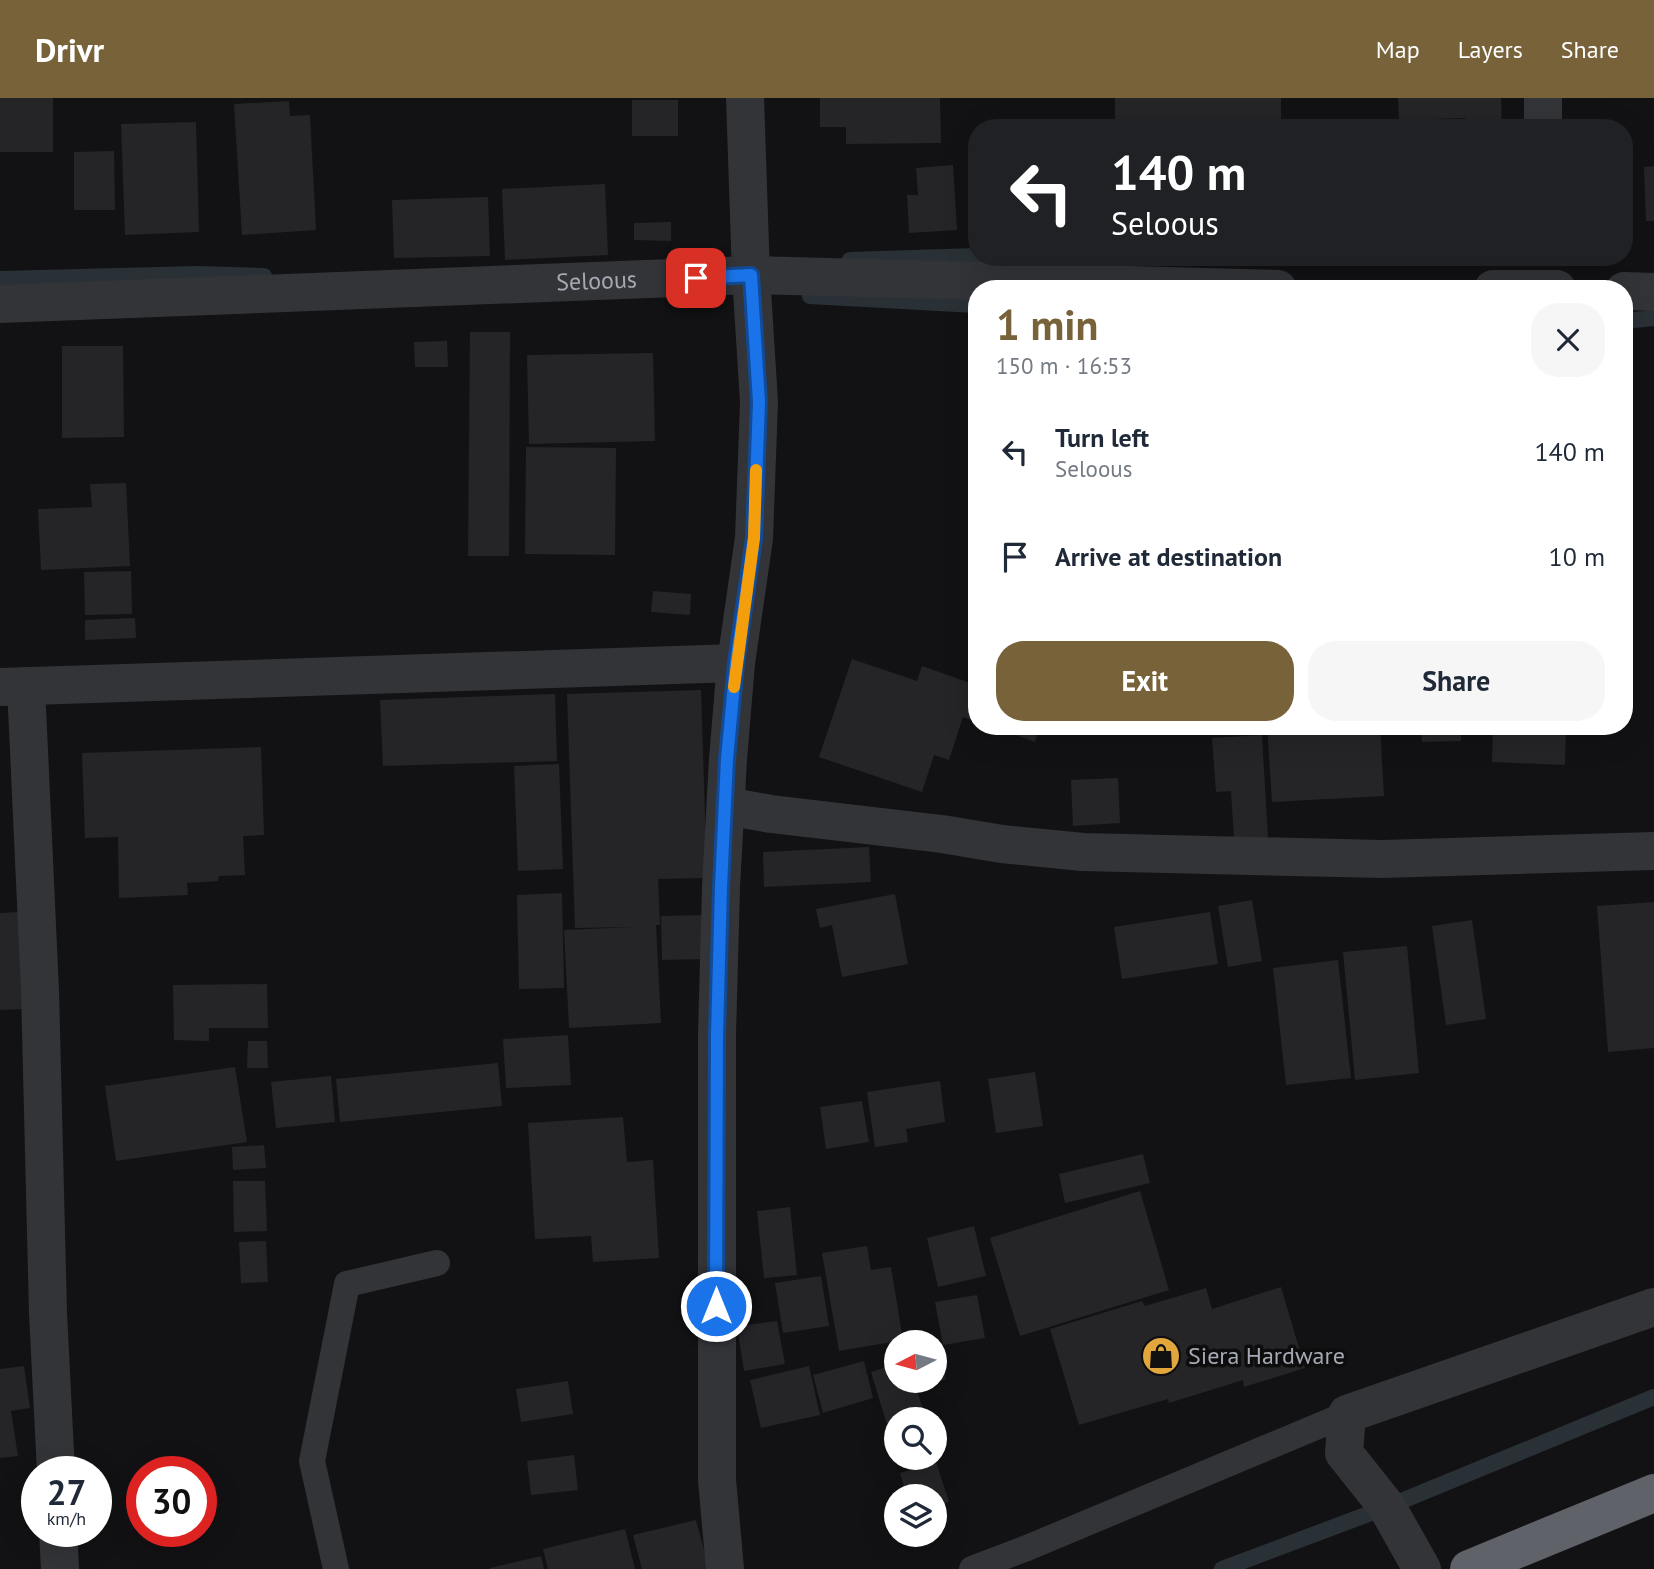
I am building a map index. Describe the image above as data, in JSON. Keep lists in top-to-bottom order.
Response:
{
  "streets": {
    "street": ["Seloous"]
  },
  "places": {
    "shop": ["Siera Hardware"]
  },
  "north": "left",
  "page": {
    "header": "Drivr",
    "nav": ["Map", "Layers", "Share"],
    "turn": ["140 m", "Seloous"],
    "heading": ["1 min", "150 m · 16:53"],
    "list": [
      {
        "name": "Turn left",
        "note": "Seloous",
        "value": "140 m"
      },
      {
        "name": "Arrive at destination",
        "value": "10 m"
      }
    ],
    "buttons": ["Exit", "Share"],
    "speed": "27 km/h",
    "limit": "30"
  }
}
